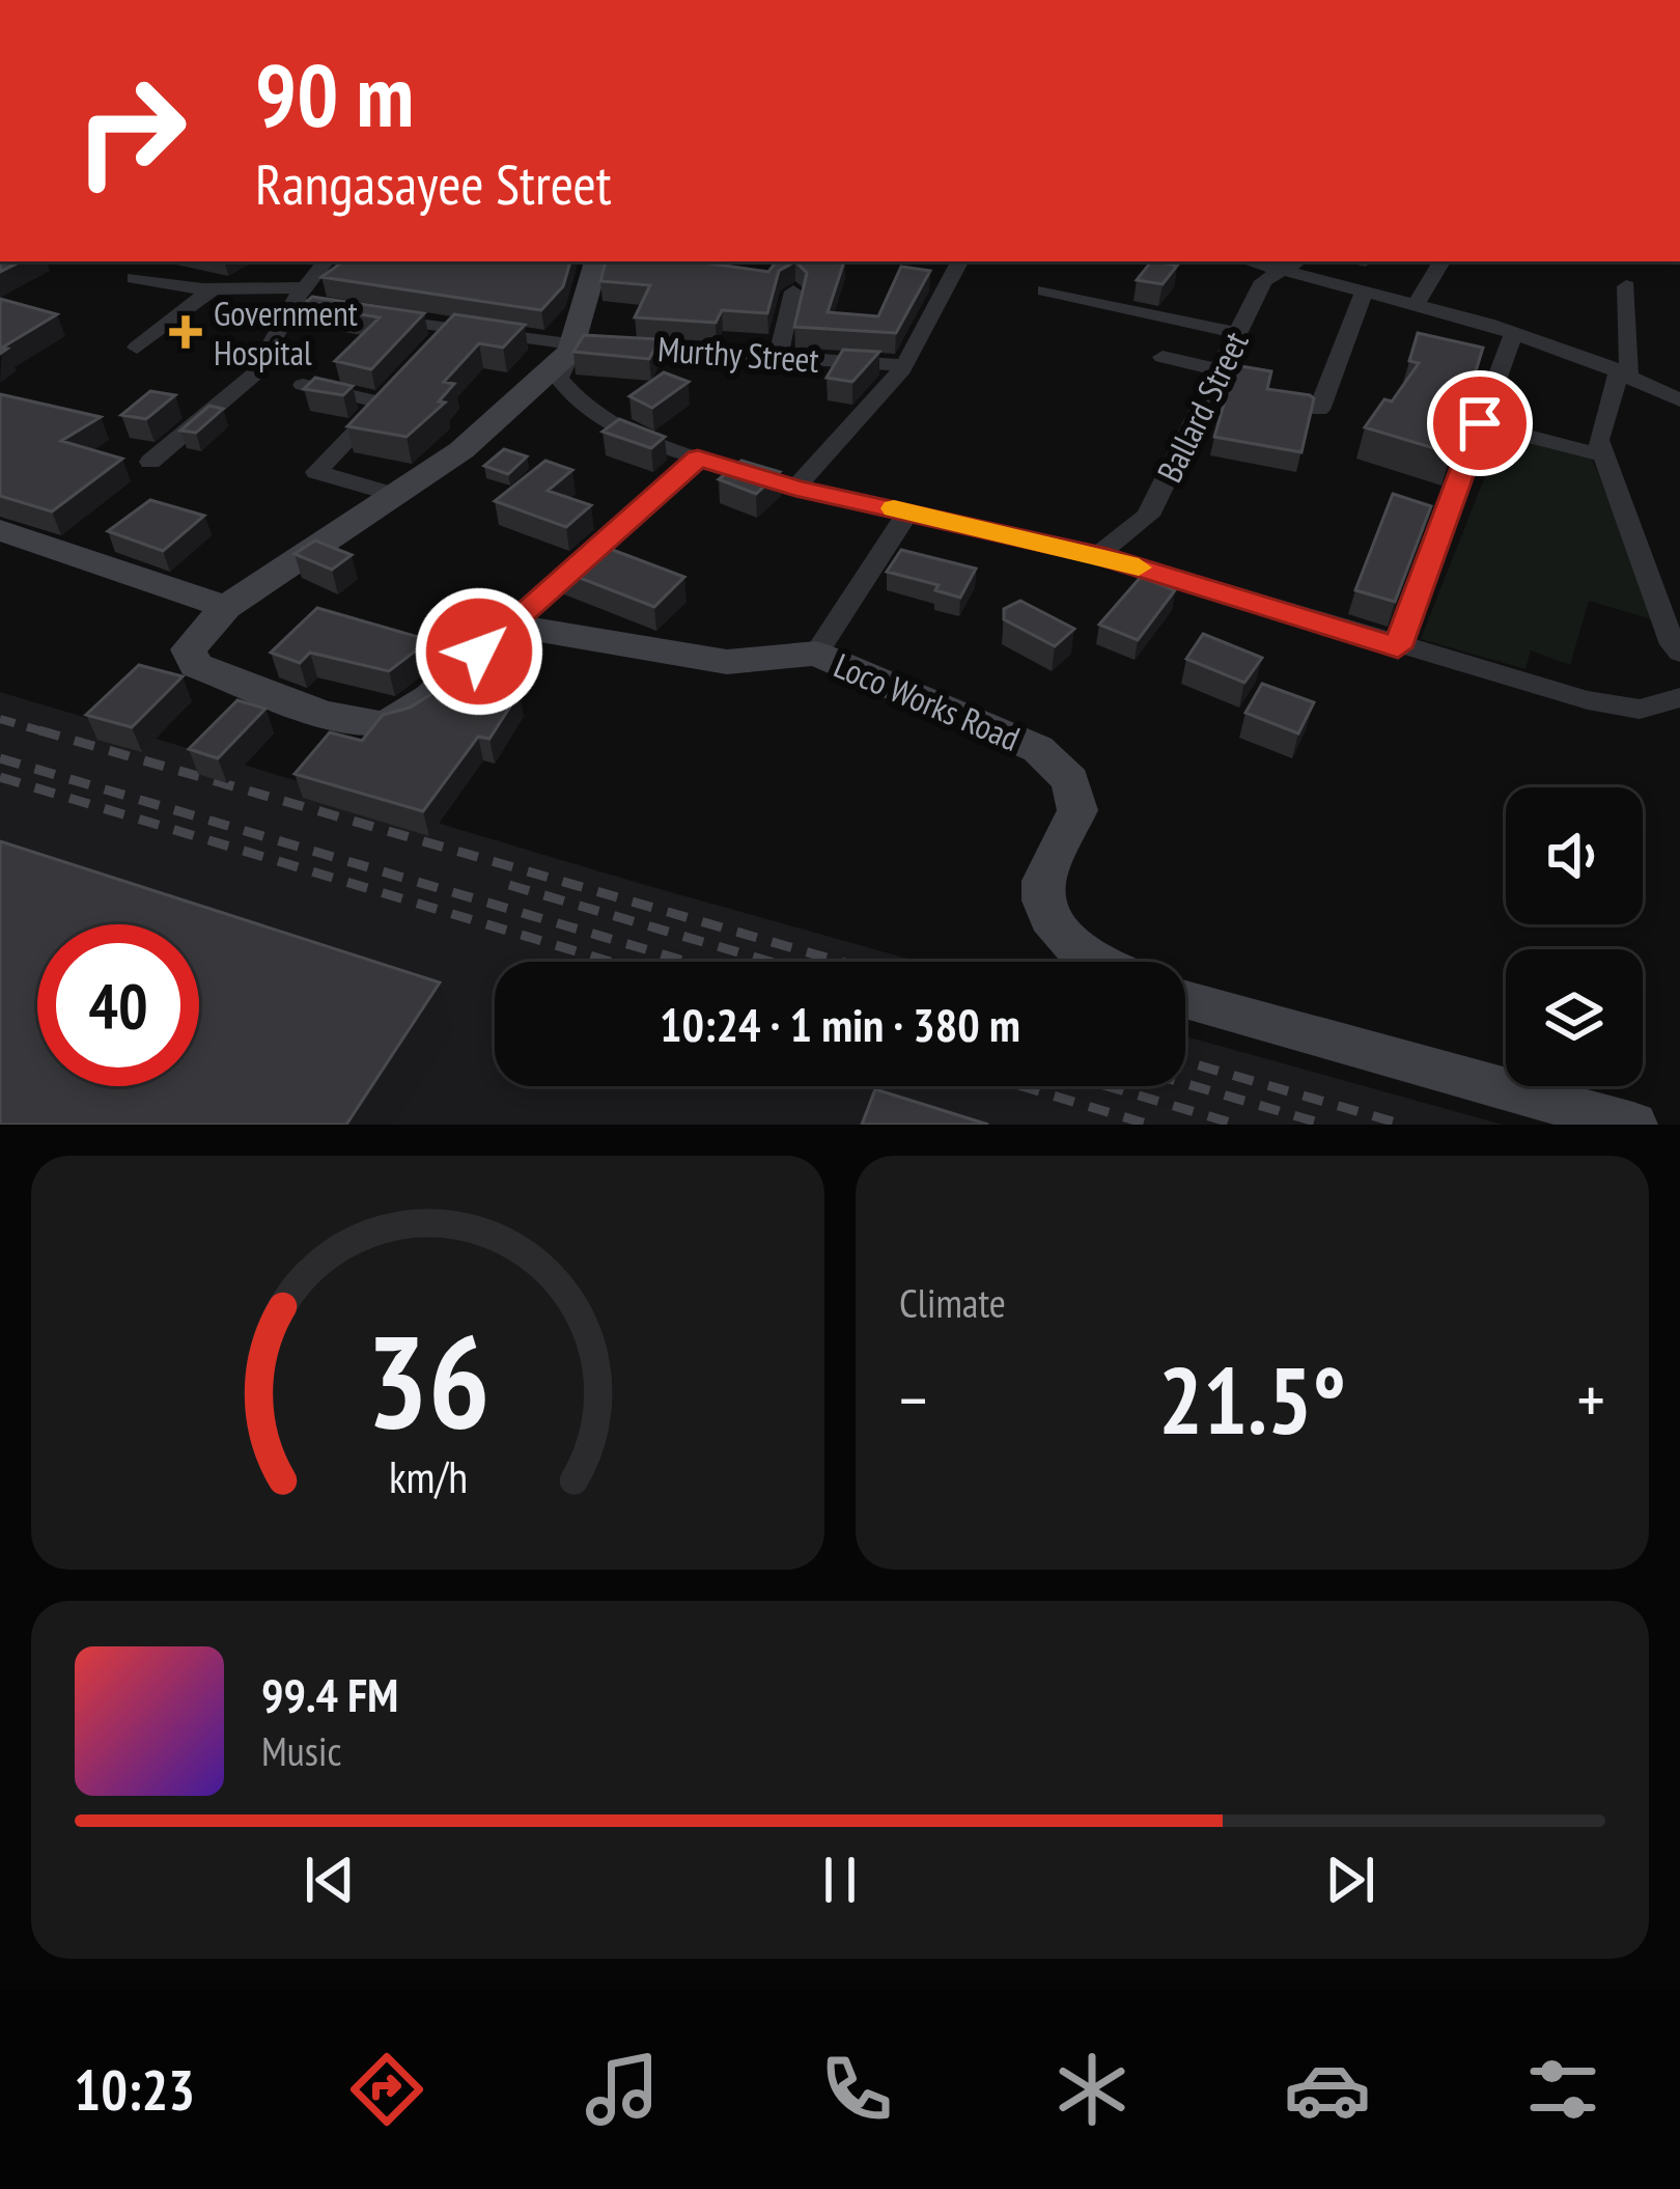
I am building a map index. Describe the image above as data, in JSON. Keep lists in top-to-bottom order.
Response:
{
  "streets": {
    "street": ["Murthy Street", "Ballard Street", "Loco Works Road"]
  },
  "places": {
    "health": ["Government Hospital"]
  },
  "page": {
    "turn": ["90 m", "Rangasayee Street"],
    "limit": "40",
    "trip": "10:24 · 1 min · 380 m",
    "tile": "Climate",
    "heat": ["−", "21.5°", "+"],
    "song": ["99.4 FM", "Music"],
    "tabs": "10:23",
    "gauge": ["36", "km/h"]
  }
}
